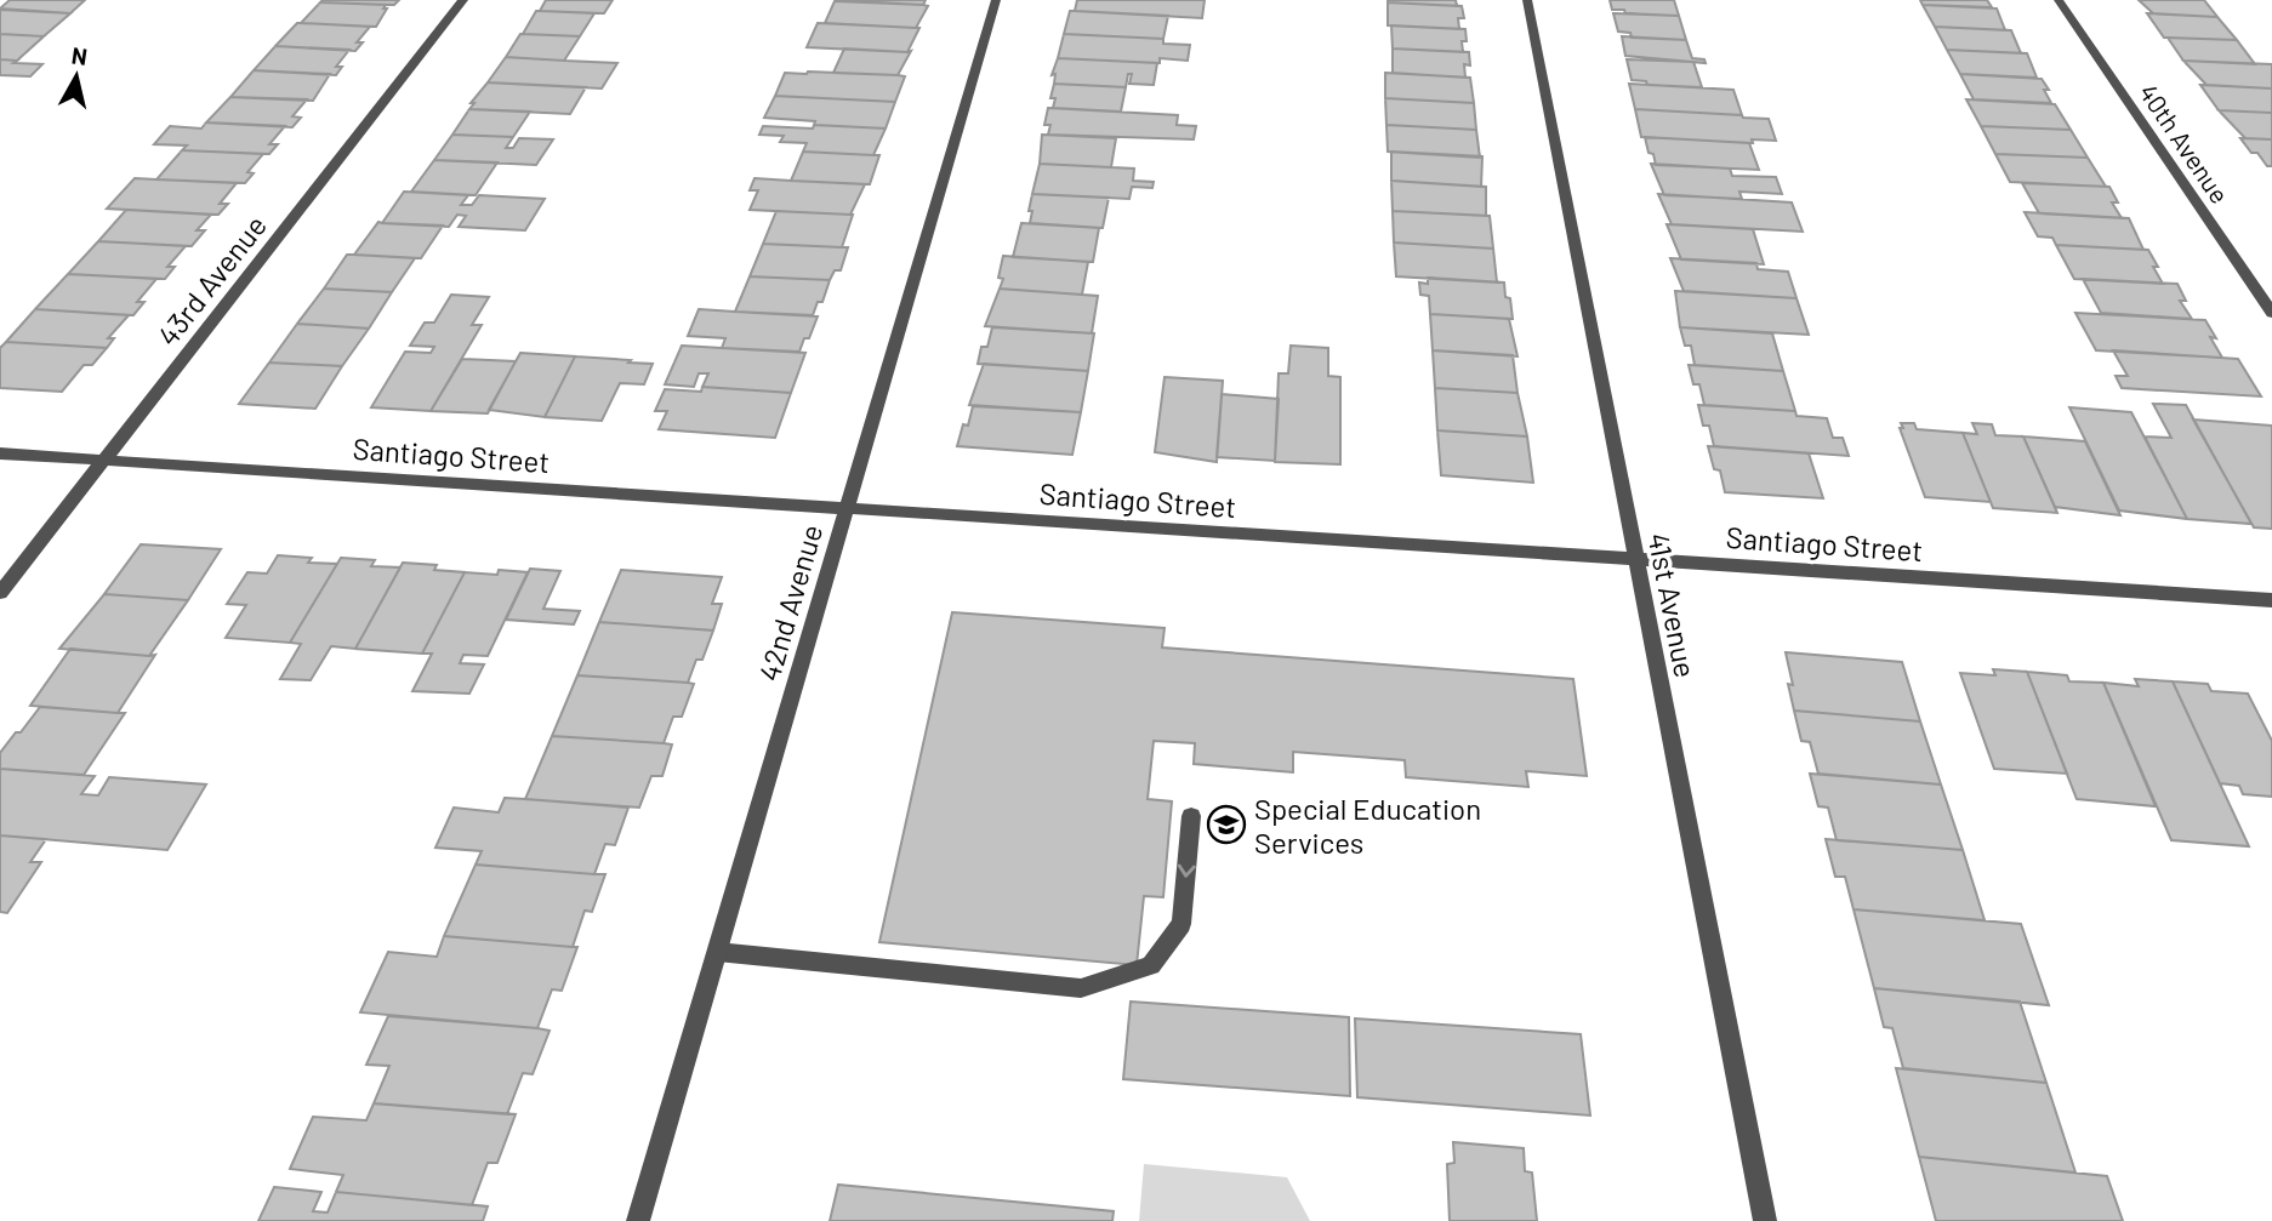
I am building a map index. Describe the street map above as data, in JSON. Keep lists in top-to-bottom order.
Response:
{
  "streets": {
    "street": [
      "40th Avenue",
      "43rd Avenue",
      "Santiago Street",
      "42nd Avenue",
      "41st Avenue"
    ]
  },
  "crossings": [
    ["43rd Avenue", "Santiago Street"],
    ["Santiago Street", "42nd Avenue"],
    ["Santiago Street", "41st Avenue"]
  ],
  "places": {
    "school or university": ["Special Education Services"]
  },
  "north": "top"
}
